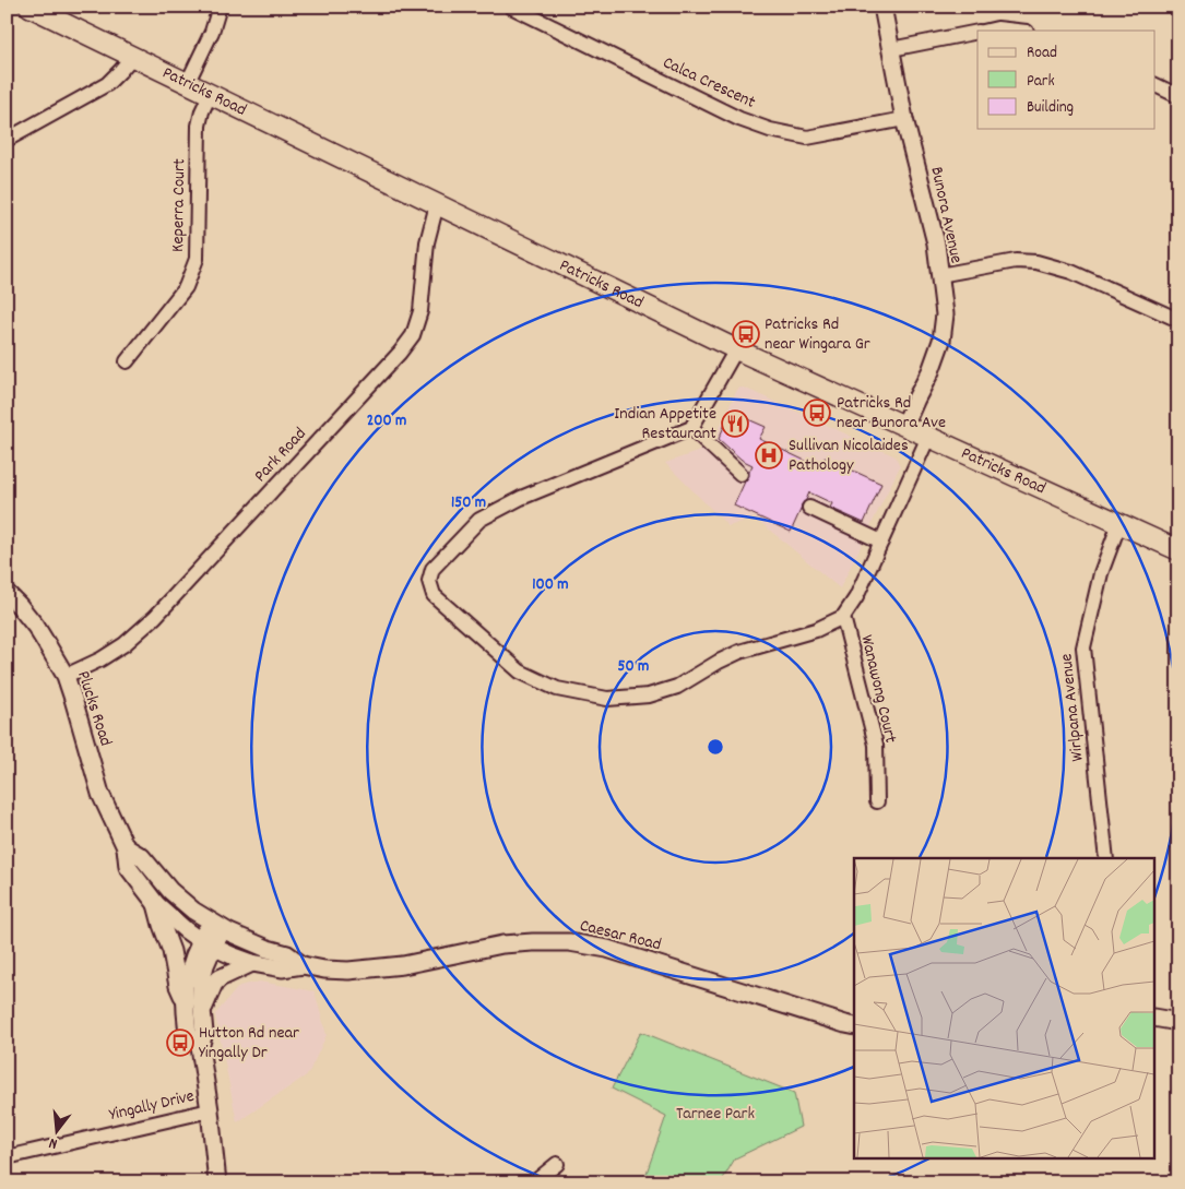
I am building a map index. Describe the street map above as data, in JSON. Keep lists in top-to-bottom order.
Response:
{
  "streets": {
    "main road": ["Patricks Road"],
    "street": [
      "Calca Crescent",
      "Keperra Court",
      "Bunora Avenue",
      "Park Road",
      "Wanawong Court",
      "Wirlpana Avenue",
      "Plucks Road",
      "Caesar Road",
      "Yingally Drive"
    ]
  },
  "crossings": [
    ["Calca Crescent", "Bunora Avenue"],
    ["Patricks Road", "Keperra Court"],
    ["Patricks Road", "Bunora Avenue"],
    ["Patricks Road", "Park Road"],
    ["Patricks Road", "Wirlpana Avenue"],
    ["Park Road", "Plucks Road"],
    ["Plucks Road", "Caesar Road"]
  ],
  "parks": ["Tarnee Park"],
  "places": {
    "bus stop": ["Patricks Rd near Wingara Gr", "Patricks Rd near Bunora Ave", "Hutton Rd near Yingally Dr"],
    "restaurant": ["Indian Appetite Restaurant"],
    "hospital": ["Sullivan Nicolaides Pathology"]
  },
  "legend": ["Road", "Park", "Building"],
  "north": "bottom",
  "rings": [
    "200 m",
    "150 m",
    "100 m",
    "50 m"
  ]
}
